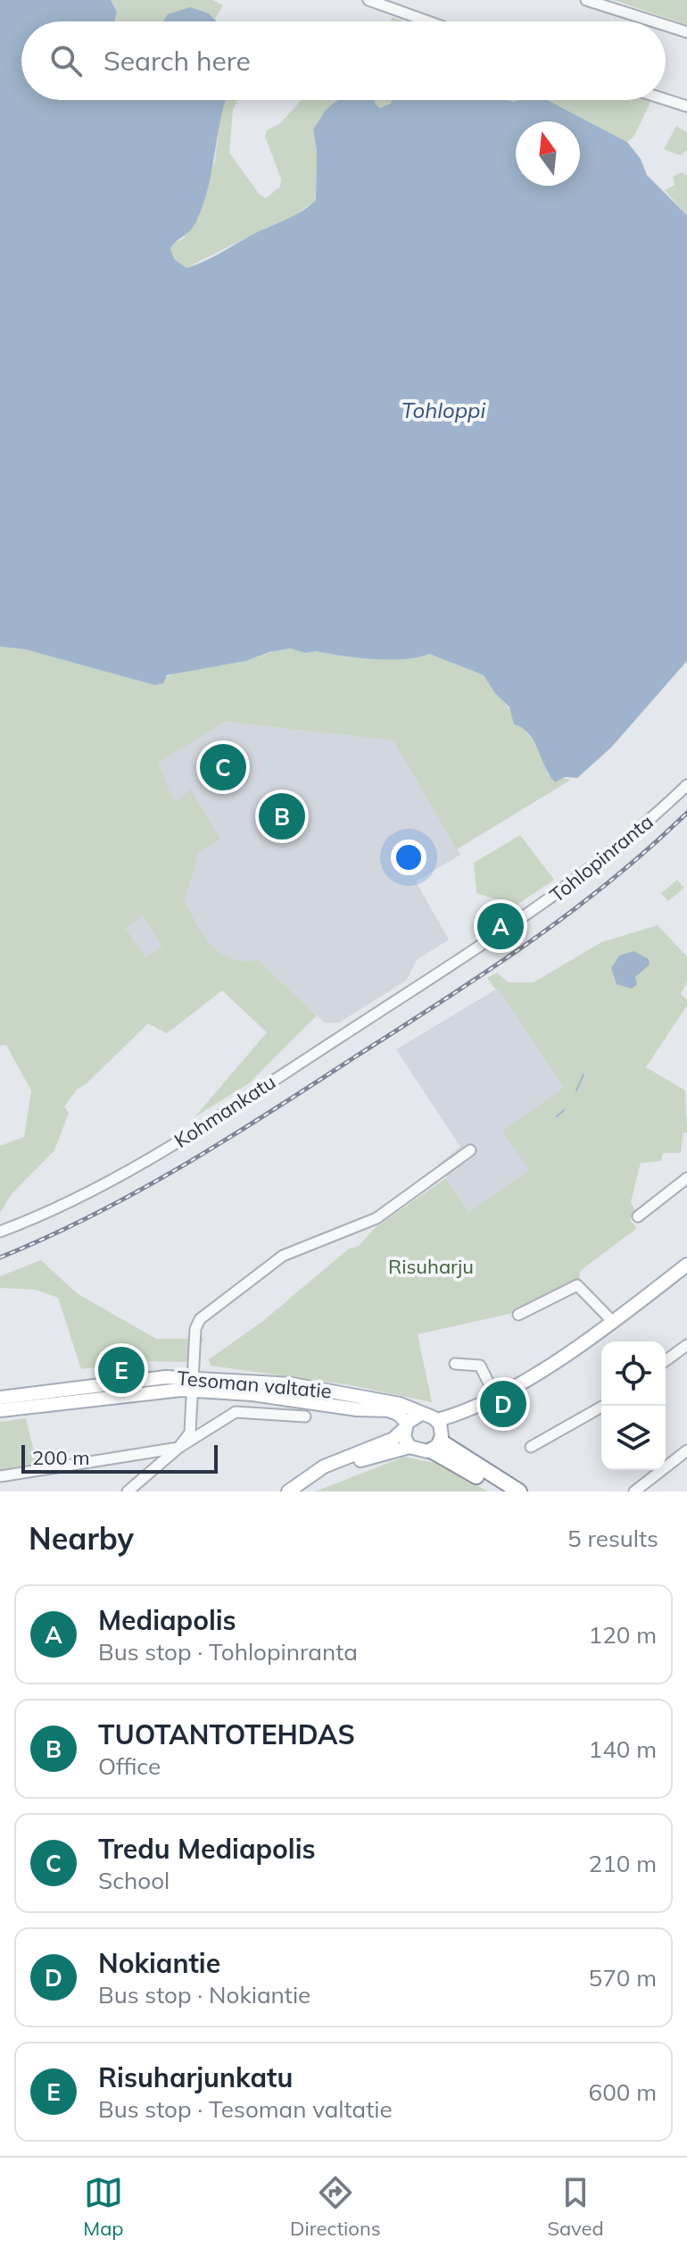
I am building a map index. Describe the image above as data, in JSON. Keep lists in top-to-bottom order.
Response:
{
  "streets": {
    "main road": ["Tesoman valtatie"],
    "street": ["Tohlopinranta", "Kohmankatu"]
  },
  "crossings": [
    ["Tohlopinranta", "Kohmankatu"]
  ],
  "water": ["Tohloppi"],
  "parks": ["Risuharju"],
  "scale_bar": "200 m",
  "north": "top",
  "page": {
    "search": "Search here",
    "pins": [
      "C",
      "B",
      "A",
      "E",
      "D"
    ],
    "scale": "200 m",
    "heading": ["Nearby", "5 results"],
    "list": [
      {
        "mark": "A",
        "name": "Mediapolis",
        "note": "Bus stop · Tohlopinranta",
        "value": "120 m"
      },
      {
        "mark": "B",
        "name": "TUOTANTOTEHDAS",
        "note": "Office",
        "value": "140 m"
      },
      {
        "mark": "C",
        "name": "Tredu Mediapolis",
        "note": "School",
        "value": "210 m"
      },
      {
        "mark": "D",
        "name": "Nokiantie",
        "note": "Bus stop · Nokiantie",
        "value": "570 m"
      },
      {
        "mark": "E",
        "name": "Risuharjunkatu",
        "note": "Bus stop · Tesoman valtatie",
        "value": "600 m"
      }
    ],
    "nav": ["Map", "Directions", "Saved"]
  }
}
